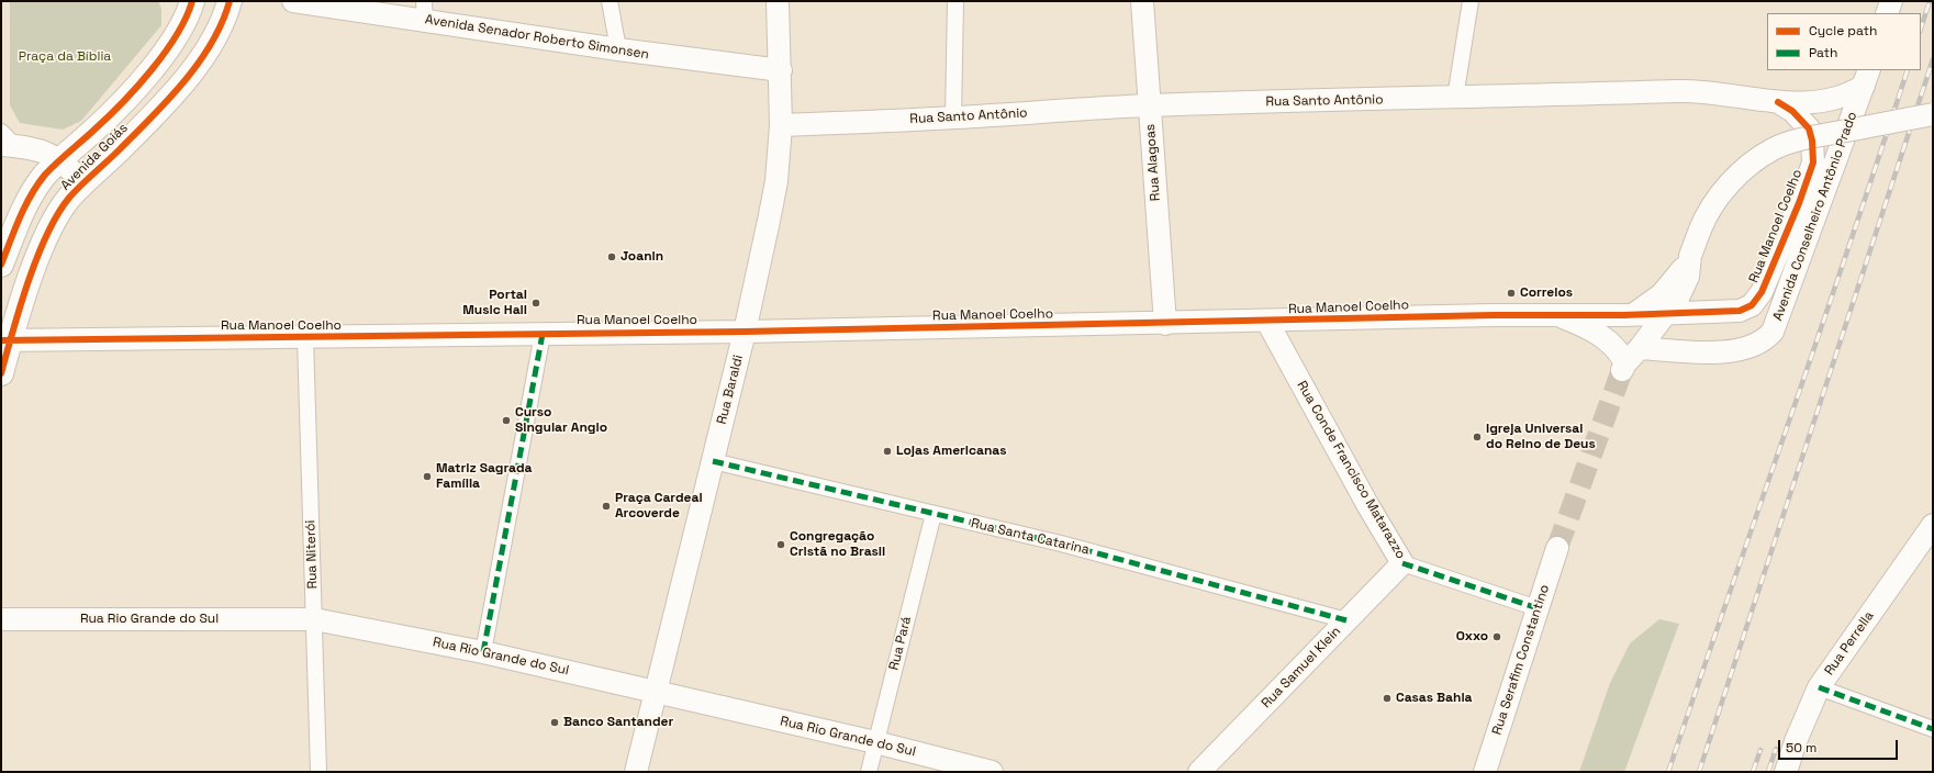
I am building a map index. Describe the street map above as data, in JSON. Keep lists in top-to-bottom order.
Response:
{
  "streets": {
    "main road": ["Avenida Goiás"],
    "street": [
      "Avenida Senador Roberto Simonsen",
      "Rua Santo Antônio",
      "Rua Alagoas",
      "Avenida Conselheiro Antônio Prado",
      "Rua Manoel Coelho",
      "Rua Baraldi",
      "Rua Conde Francisco Matarazzo",
      "Rua Santa Catarina",
      "Rua Niterói",
      "Rua Rio Grande do Sul",
      "Rua Pará",
      "Rua Perrella",
      "Rua Serafim Constantino",
      "Rua Samuel Klein"
    ]
  },
  "crossings": [
    ["Avenida Senador Roberto Simonsen", "Rua Baraldi"],
    ["Rua Santo Antônio", "Rua Alagoas"],
    ["Rua Santo Antônio", "Avenida Conselheiro Antônio Prado"],
    ["Rua Santo Antônio", "Rua Manoel Coelho"],
    ["Rua Santo Antônio", "Rua Baraldi"],
    ["Avenida Goiás", "Rua Manoel Coelho"],
    ["Rua Alagoas", "Rua Manoel Coelho"],
    ["Rua Manoel Coelho", "Rua Baraldi"],
    ["Rua Manoel Coelho", "Rua Conde Francisco Matarazzo"],
    ["Rua Manoel Coelho", "Rua Niterói"],
    ["Rua Baraldi", "Rua Santa Catarina"],
    ["Rua Baraldi", "Rua Rio Grande do Sul"],
    ["Rua Conde Francisco Matarazzo", "Rua Serafim Constantino"],
    ["Rua Conde Francisco Matarazzo", "Rua Samuel Klein"],
    ["Rua Santa Catarina", "Rua Pará"],
    ["Rua Santa Catarina", "Rua Samuel Klein"],
    ["Rua Niterói", "Rua Rio Grande do Sul"],
    ["Rua Rio Grande do Sul", "Rua Pará"]
  ],
  "parks": ["Praça da Bíblia"],
  "places": [
    "Joanin",
    "Correios",
    "Portal Music Hall",
    "Curso Singular Anglo",
    "Igreja Universal do Reino de Deus",
    "Lojas Americanas",
    "Matriz Sagrada Família",
    "Praça Cardeal Arcoverde",
    "Congregação Cristã no Brasil",
    "Oxxo",
    "Casas Bahia",
    "Banco Santander"
  ],
  "legend": ["Cycle path", "Path"],
  "scale_bar": "50 m"
}
